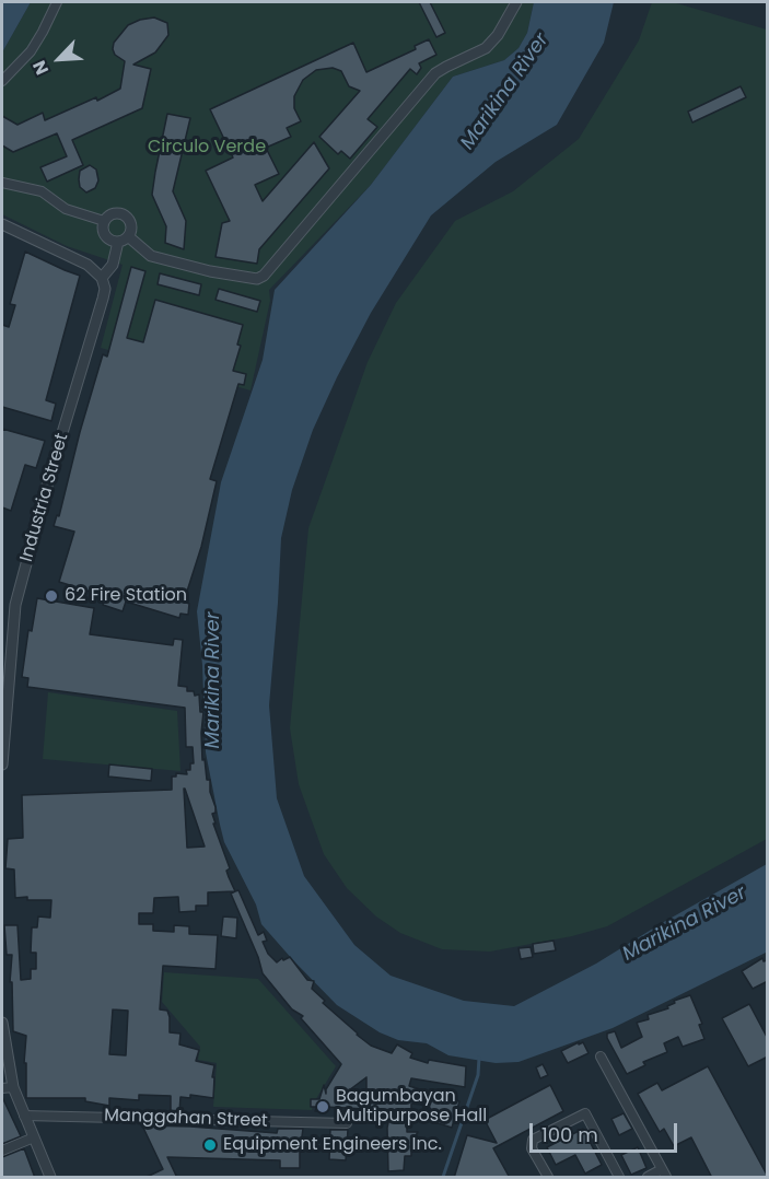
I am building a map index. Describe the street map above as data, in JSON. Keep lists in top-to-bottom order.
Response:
{
  "streets": {
    "street": ["Industria Street", "Manggahan Street"]
  },
  "water": ["Marikina River"],
  "parks": ["Circulo Verde"],
  "places": ["62 Fire Station", "Bagumbayan Multipurpose Hall", "Equipment Engineers Inc."],
  "scale_bar": "100 m",
  "north": "bottom left"
}
